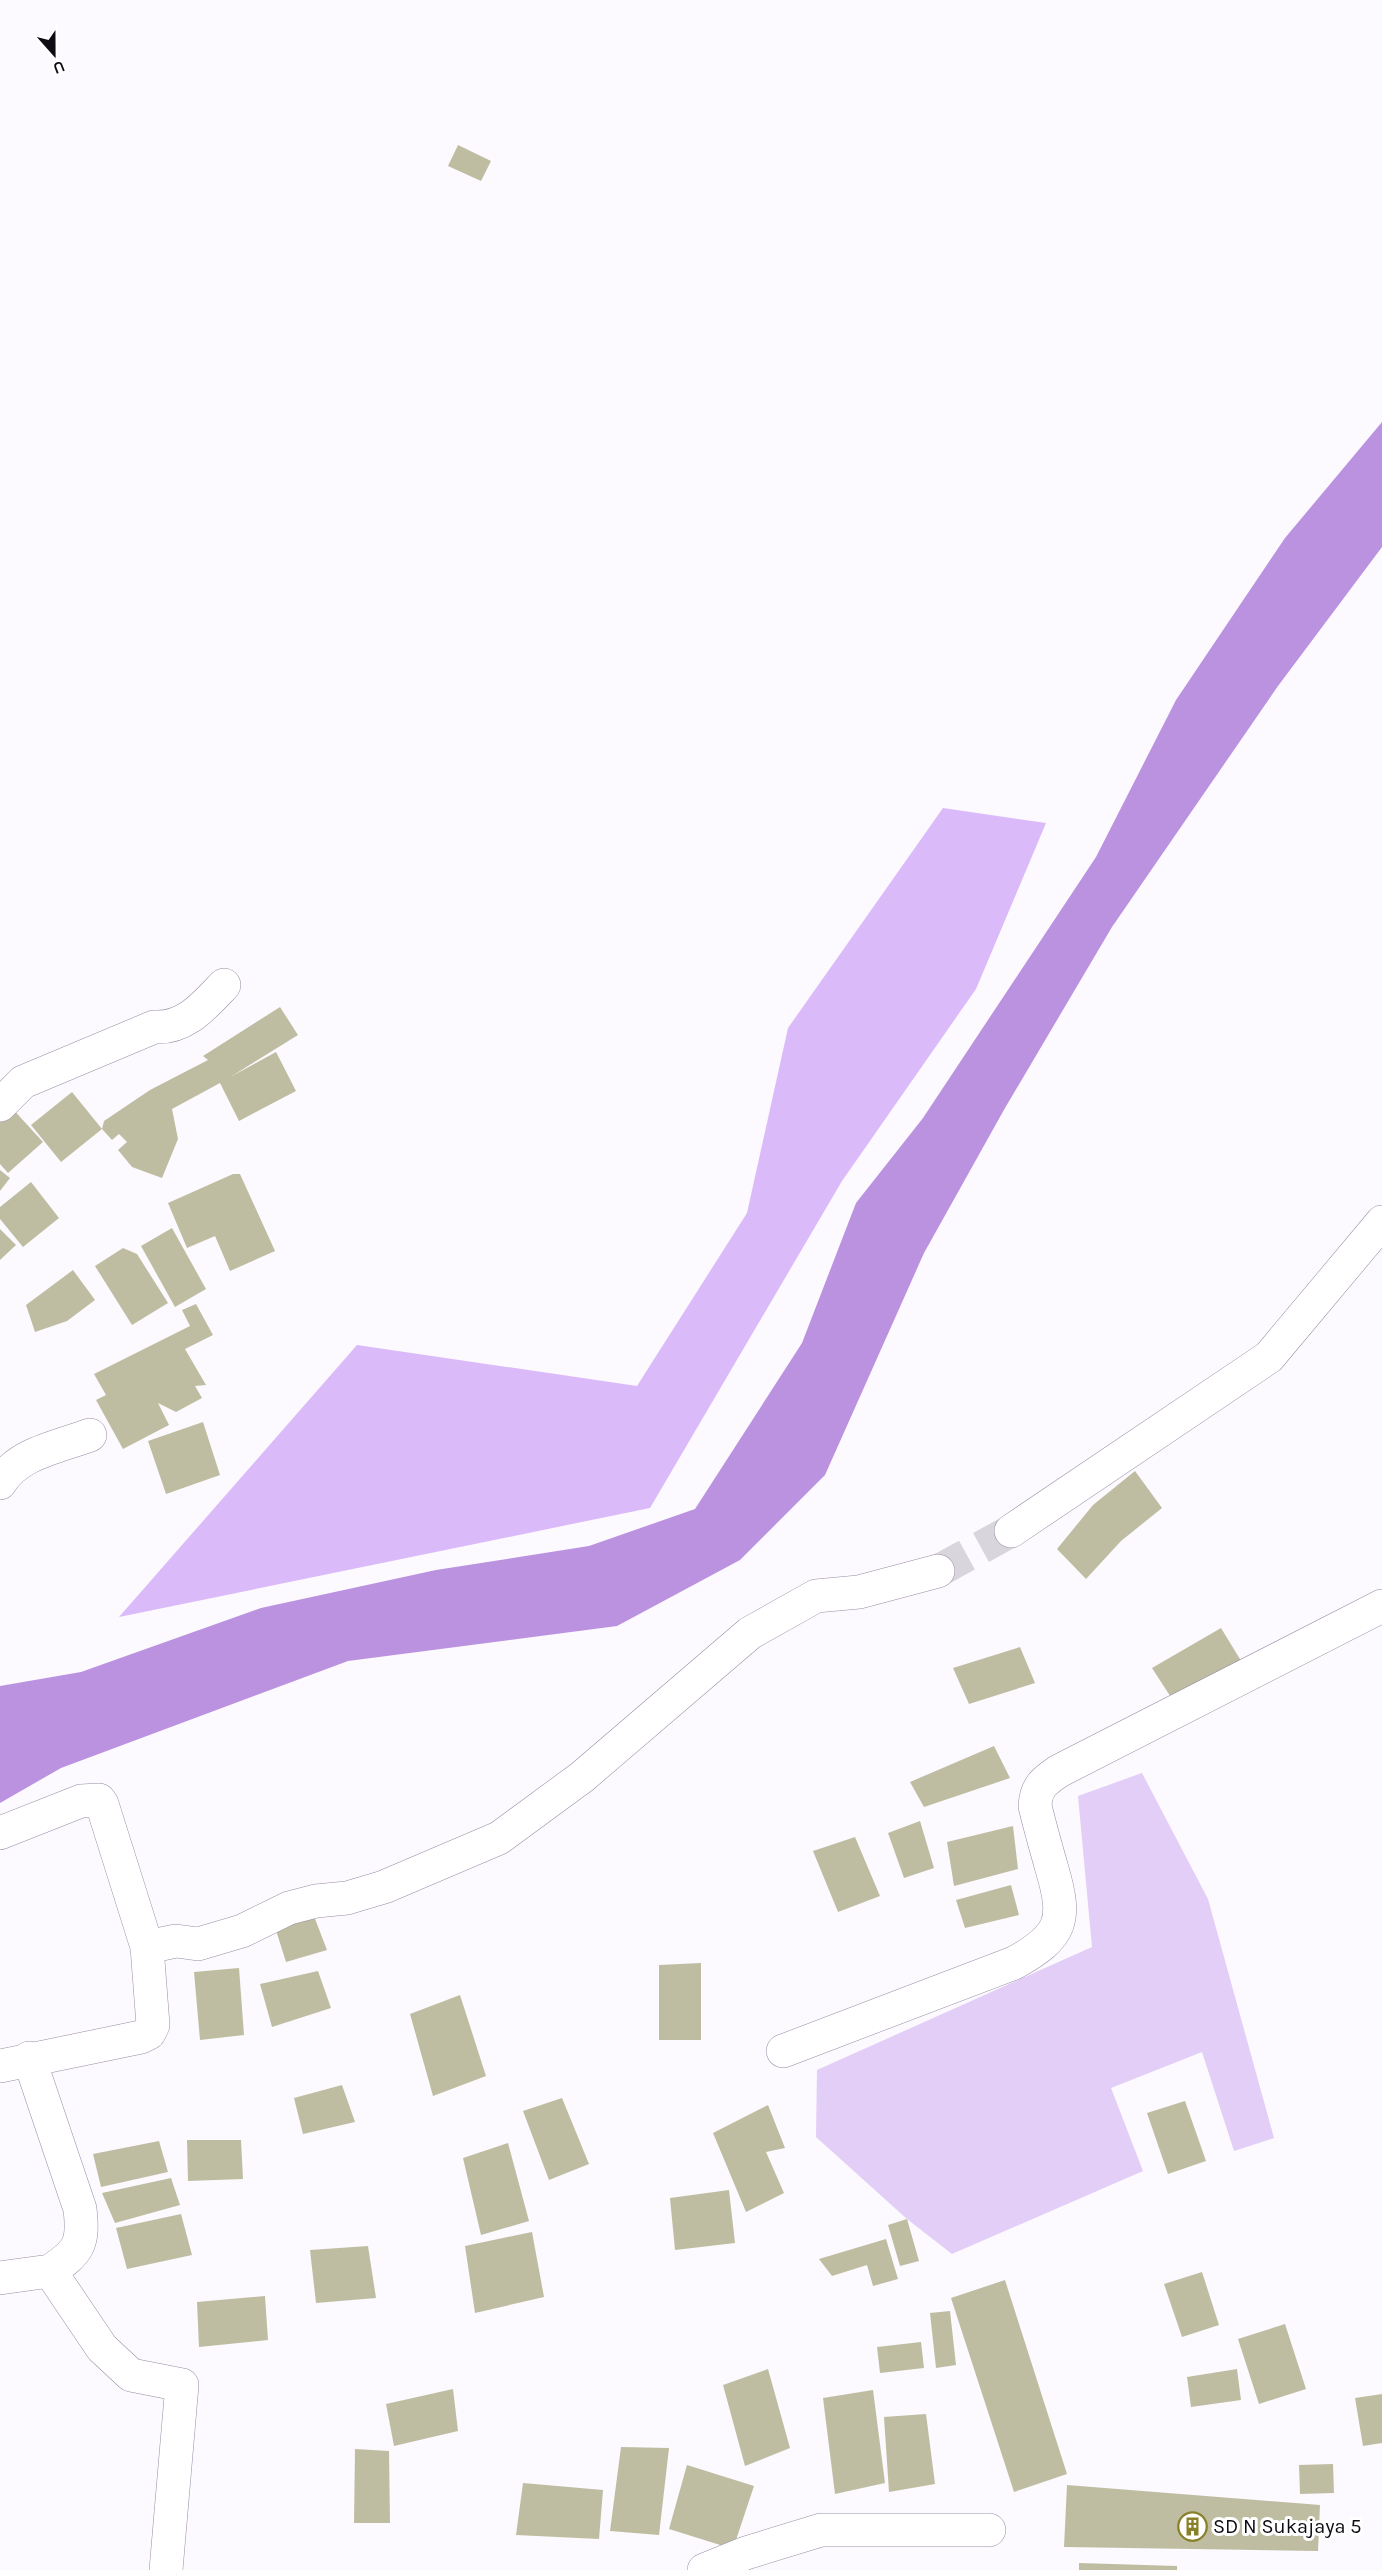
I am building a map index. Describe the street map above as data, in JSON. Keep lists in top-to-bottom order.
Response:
{
  "places": {
    "building": ["SD N Sukajaya 5"]
  },
  "north": "bottom"
}
